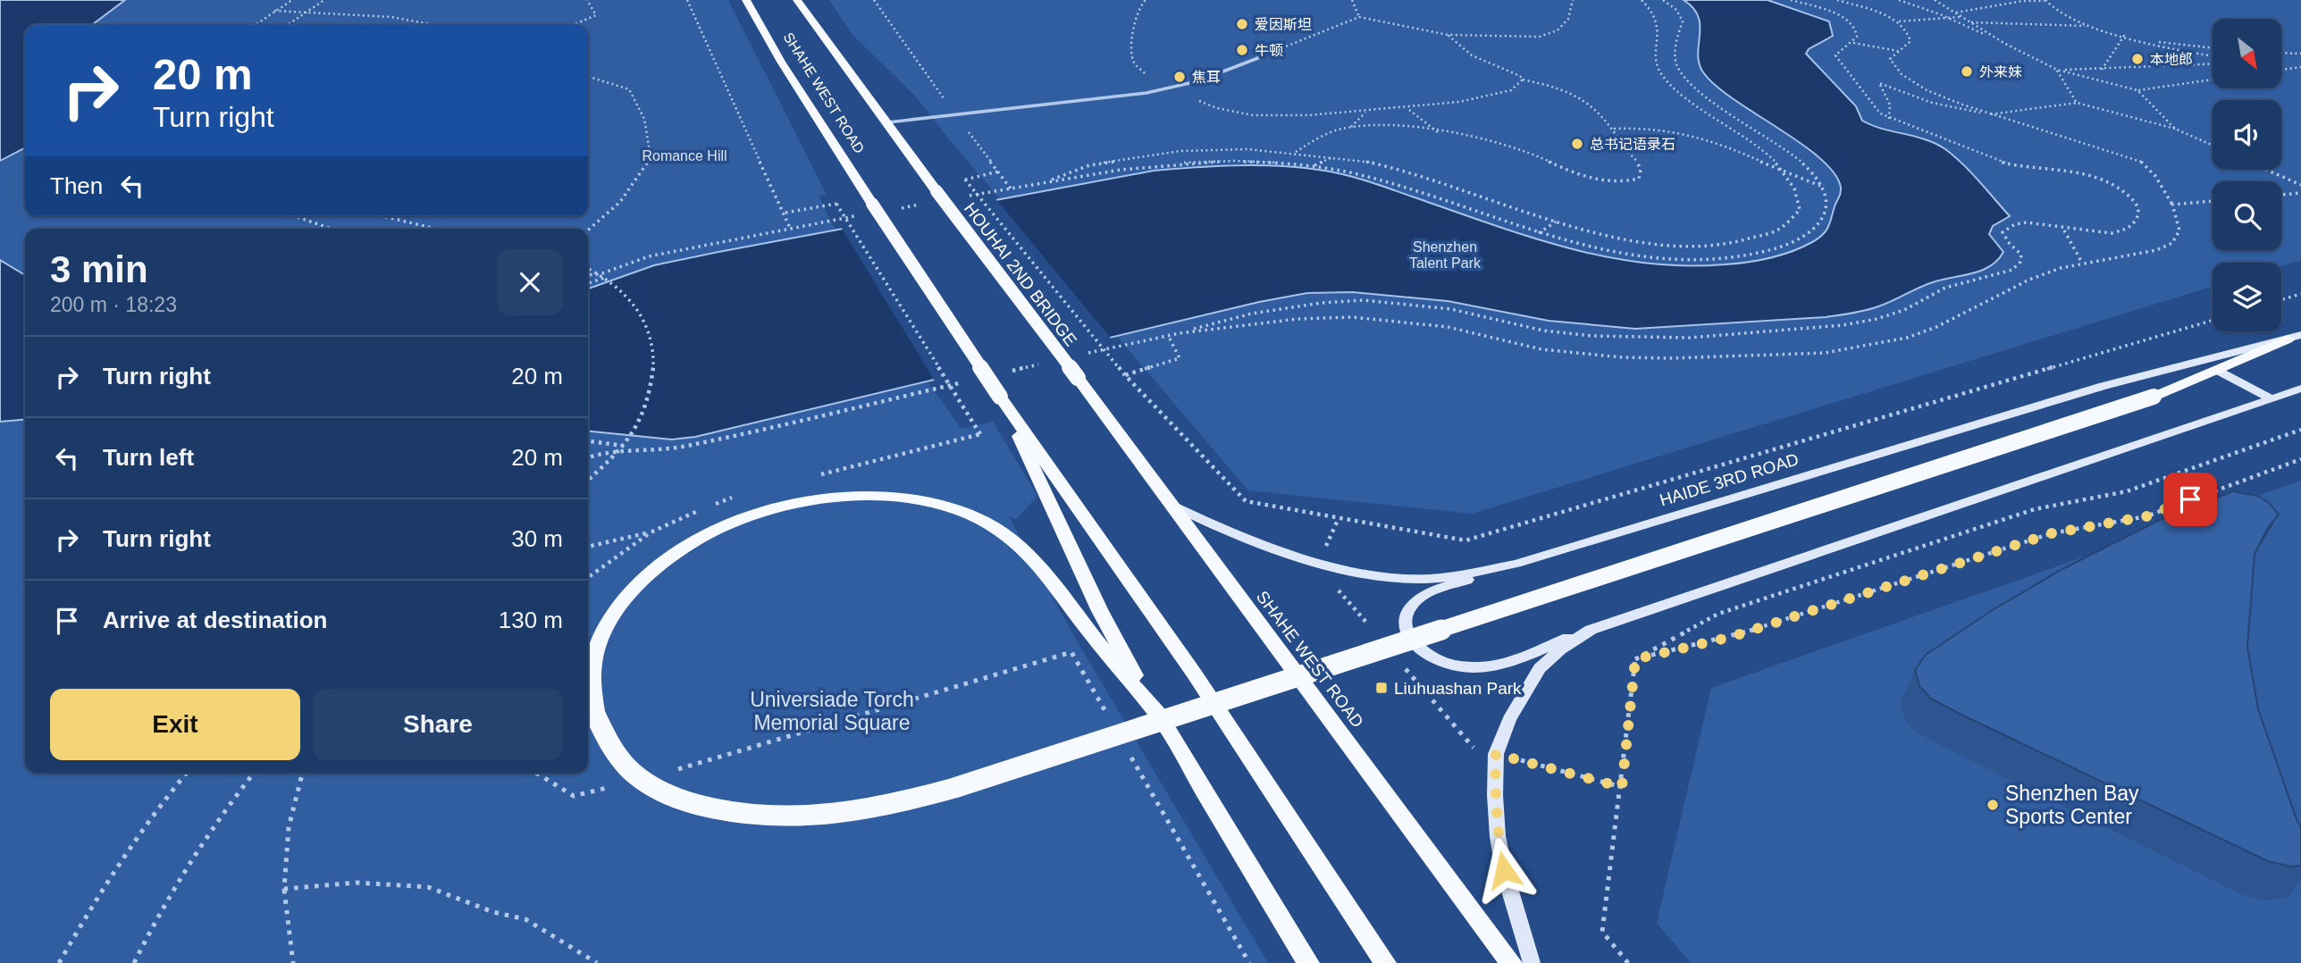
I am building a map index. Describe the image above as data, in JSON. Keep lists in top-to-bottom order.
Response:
{
  "streets": {
    "main road": ["SHAHE WEST ROAD", "HOUHAI 2ND BRIDGE", "HAIDE 3RD ROAD"]
  },
  "crossings": [
    ["SHAHE WEST ROAD", "HOUHAI 2ND BRIDGE"],
    ["SHAHE WEST ROAD", "HAIDE 3RD ROAD"]
  ],
  "parks": ["Romance Hill", "Shenzhen Talent Park", "Universiade Torch Memorial Square"],
  "places": {
    "other": [
      "爱因斯坦",
      "牛顿",
      "本地郎",
      "外来妹",
      "焦耳",
      "总书记语录石",
      "Shenzhen Bay Sports Center"
    ],
    "transit": ["Liuhuashan Park"]
  },
  "north": "bottom right",
  "page": {
    "turn": ["20 m", "Turn right"],
    "then": "Then",
    "heading": ["3 min", "200 m · 18:23"],
    "list": [
      {
        "name": "Turn right",
        "value": "20 m"
      },
      {
        "name": "Turn left",
        "value": "20 m"
      },
      {
        "name": "Turn right",
        "value": "30 m"
      },
      {
        "name": "Arrive at destination",
        "value": "130 m"
      }
    ],
    "buttons": ["Exit", "Share"]
  }
}
